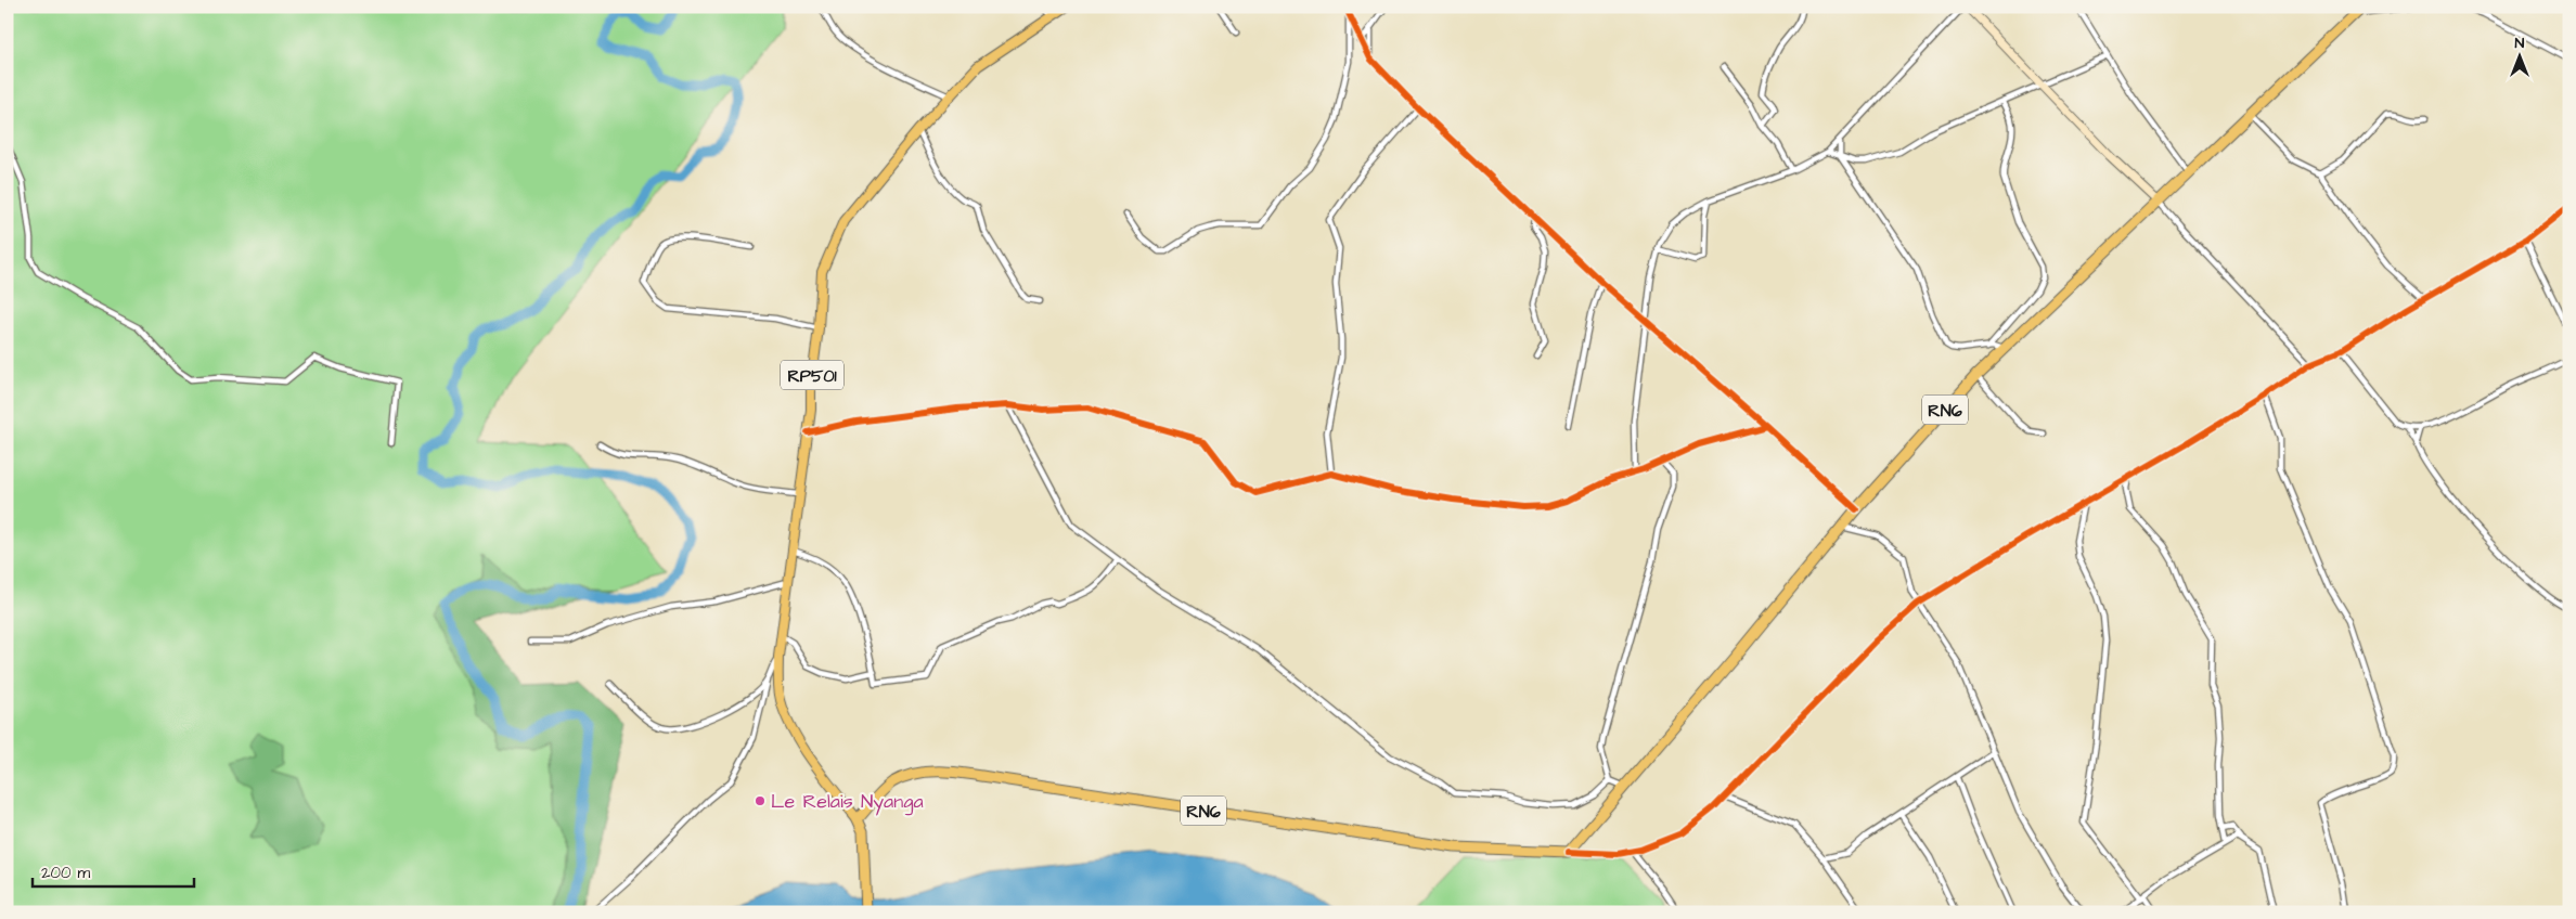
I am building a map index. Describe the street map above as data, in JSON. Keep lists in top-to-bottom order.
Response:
{
  "streets": {
    "highway": ["RN6"],
    "main road": ["RP501"]
  },
  "crossings": [
    ["RP501", "RN6"]
  ],
  "places": ["Le Relais Nyanga"],
  "scale_bar": "200 m",
  "north": "top"
}
